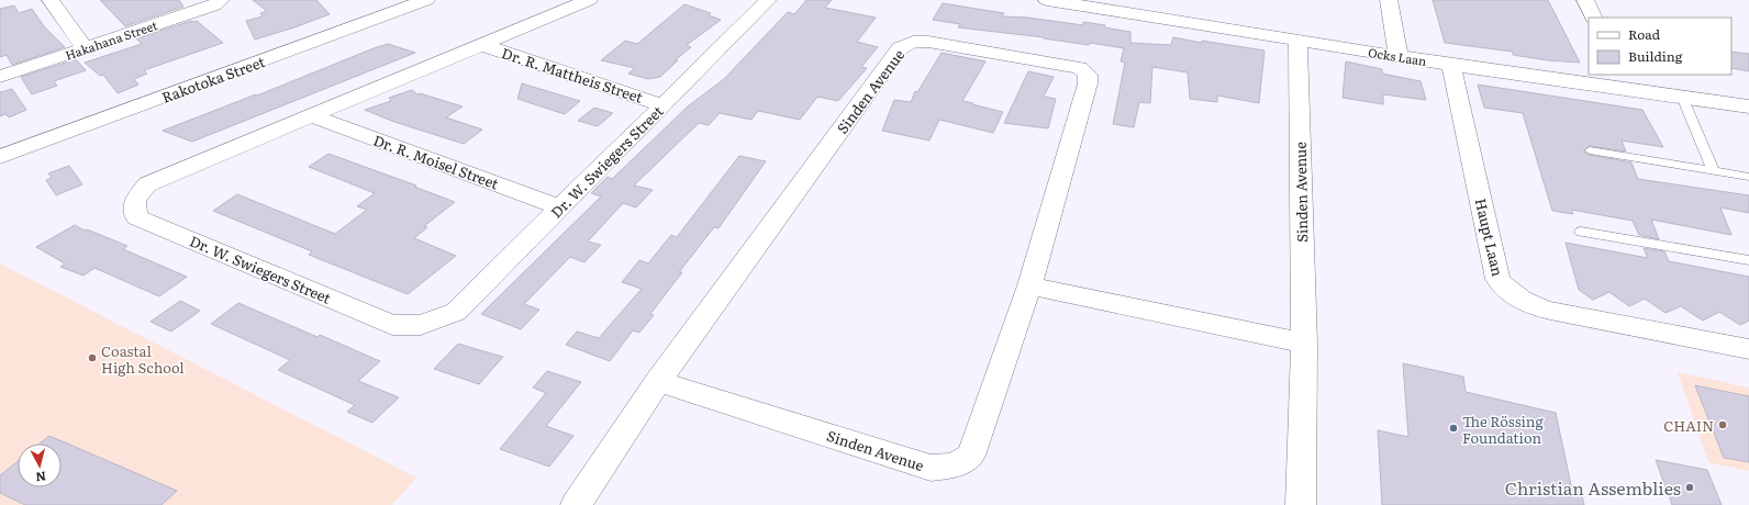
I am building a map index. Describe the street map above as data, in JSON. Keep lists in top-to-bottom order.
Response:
{
  "streets": {
    "street": [
      "Hakahana Street",
      "Ocks Laan",
      "Dr. R. Mattheis Street",
      "Rakotoka Street",
      "Sinden Avenue",
      "Dr. R. Moisel Street",
      "Dr. W. Swiegers Street",
      "Haupt Laan"
    ]
  },
  "crossings": [
    ["Ocks Laan", "Sinden Avenue"],
    ["Ocks Laan", "Haupt Laan"],
    ["Dr. R. Mattheis Street", "Dr. W. Swiegers Street"],
    ["Dr. R. Moisel Street", "Dr. W. Swiegers Street"]
  ],
  "places": [
    "Coastal High School",
    "CHAIN",
    "The Rössing Foundation",
    "Christian Assemblies"
  ],
  "legend": ["Road", "Building"],
  "north": "bottom"
}
